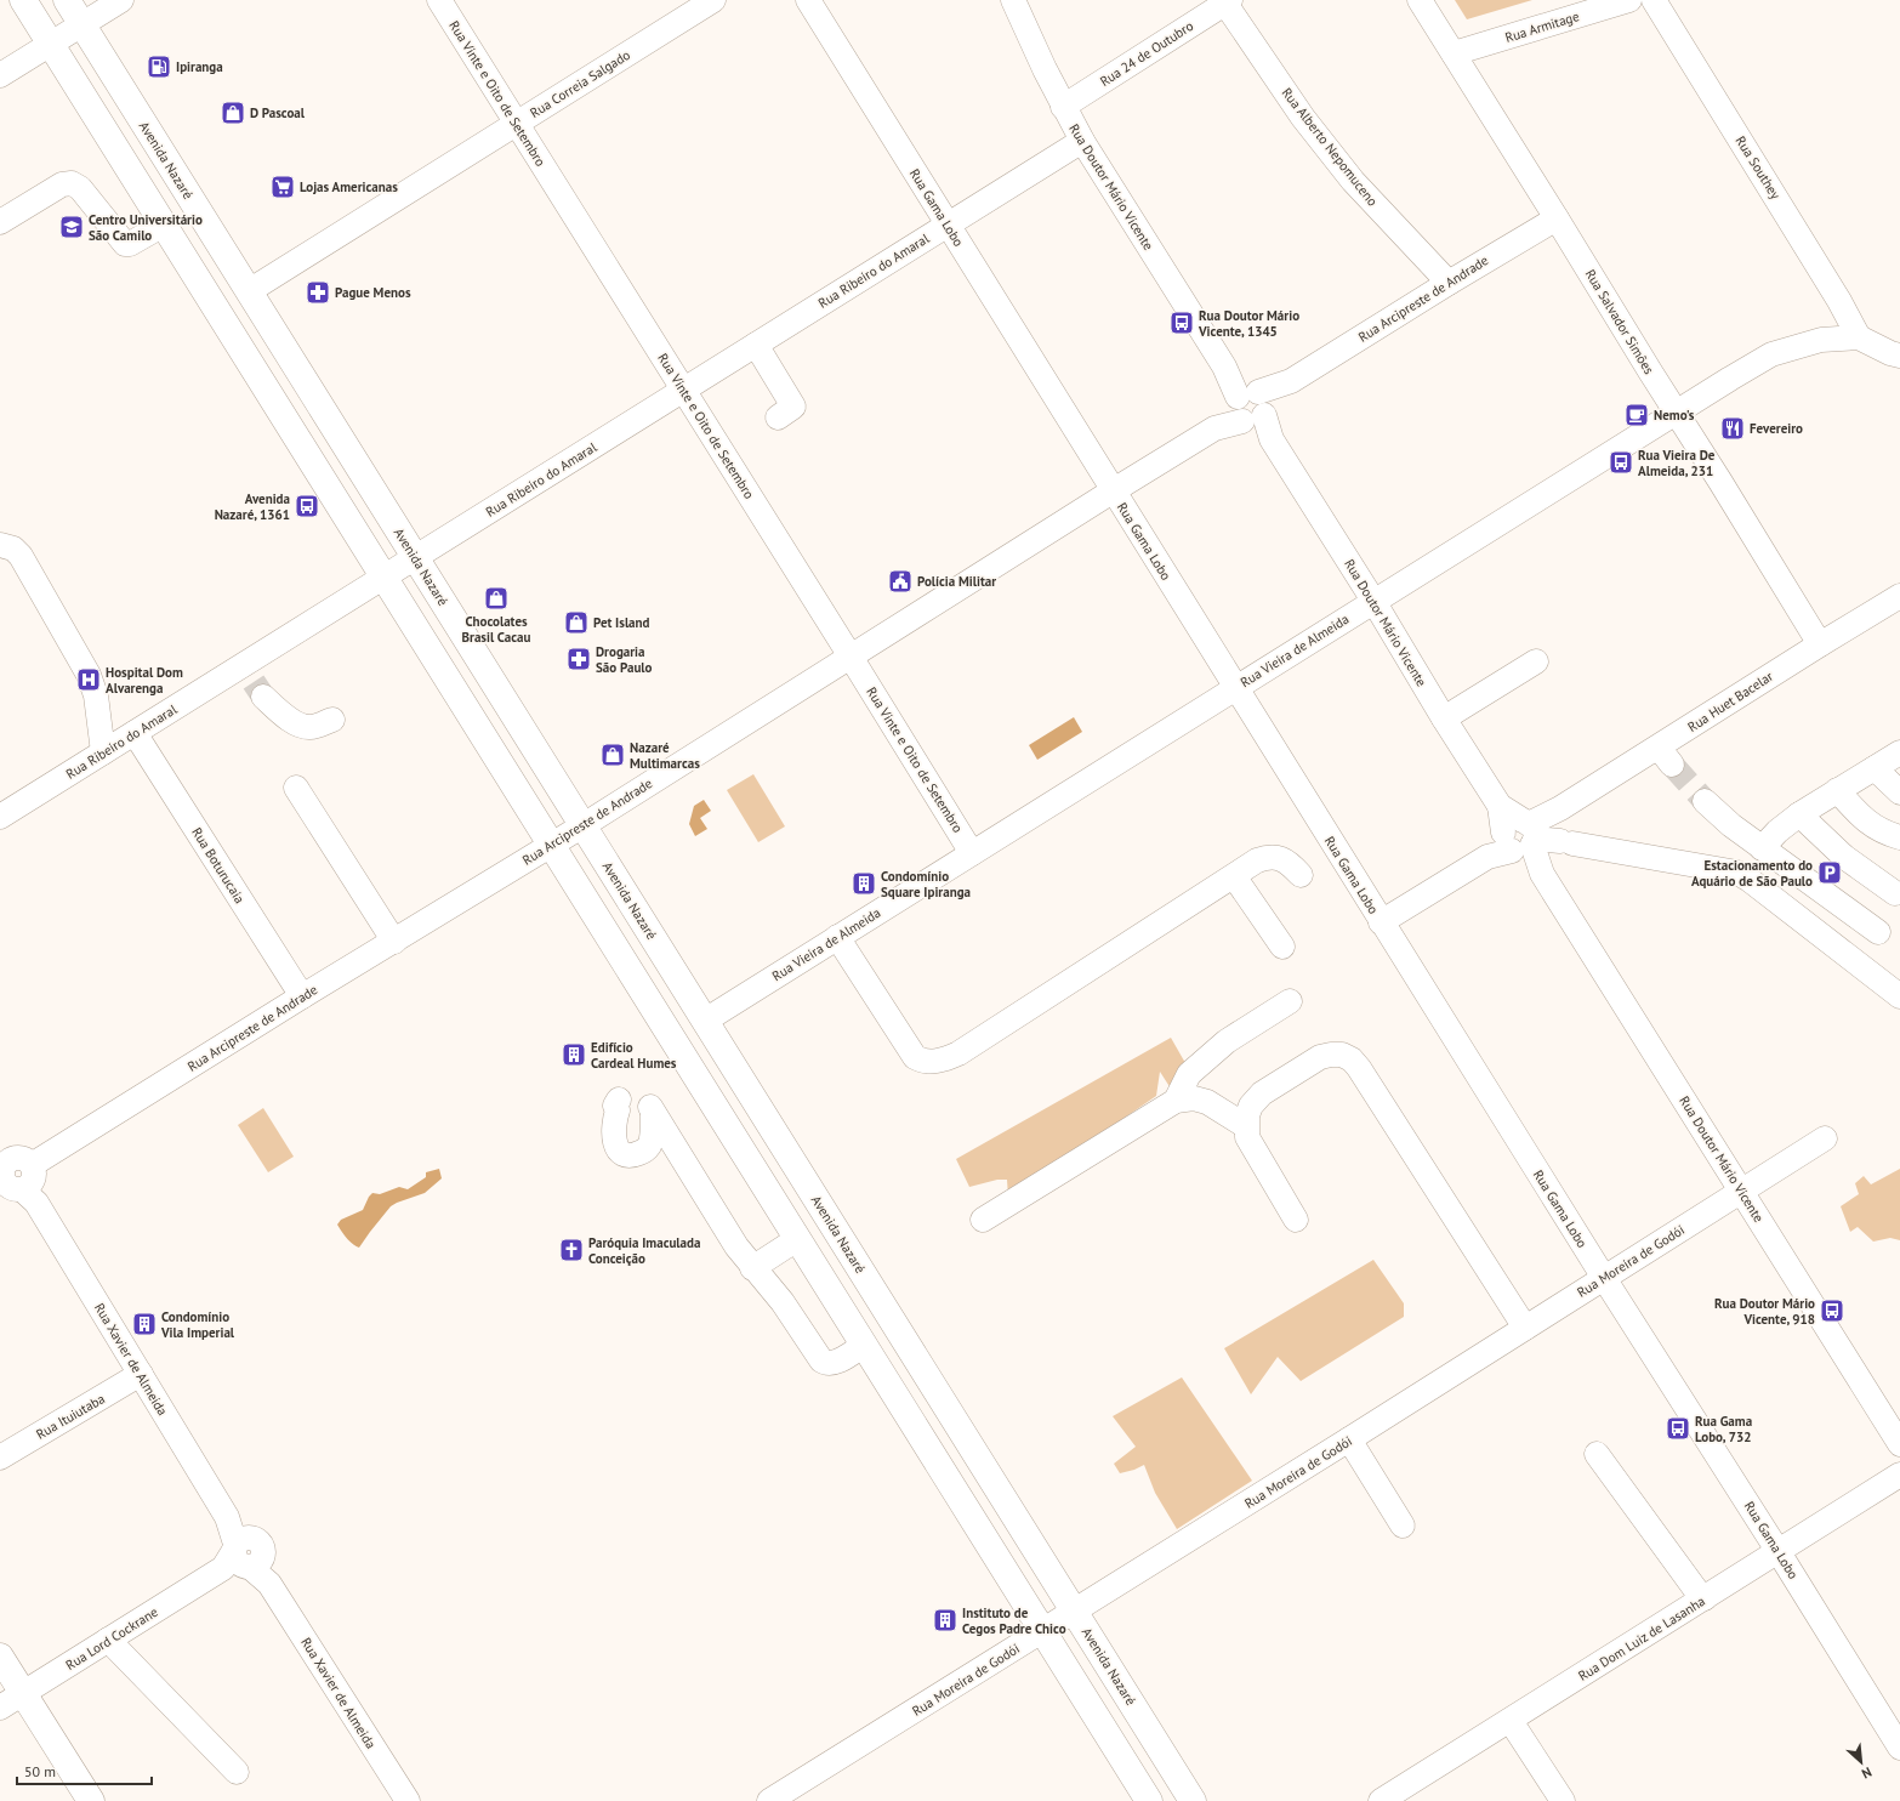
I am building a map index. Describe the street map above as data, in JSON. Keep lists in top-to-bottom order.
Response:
{
  "streets": {
    "main road": ["Avenida Nazaré"],
    "street": [
      "Rua Armitage",
      "Rua 24 de Outubro",
      "Rua Correia Salgado",
      "Rua Vinte e Oito de Setembro",
      "Rua Alberto Nepomuceno",
      "Rua Southey",
      "Rua Doutor Mário Vicente",
      "Rua Gama Lobo",
      "Rua Ribeiro do Amaral",
      "Rua Arcipreste de Andrade",
      "Rua Salvador Simões",
      "Rua Vieira de Almeida",
      "Rua Huet Bacelar",
      "Rua Boturucaia",
      "Rua Moreira de Godói",
      "Rua Xavier de Almeida",
      "Rua Ituiutaba",
      "Rua Lord Cockrane",
      "Rua Dom Luiz de Lasanha"
    ]
  },
  "crossings": [
    ["Rua Armitage", "Rua Salvador Simões"],
    ["Rua 24 de Outubro", "Rua Alberto Nepomuceno"],
    ["Rua 24 de Outubro", "Rua Doutor Mário Vicente"],
    ["Rua Correia Salgado", "Rua Vinte e Oito de Setembro"],
    ["Rua Correia Salgado", "Avenida Nazaré"],
    ["Rua Vinte e Oito de Setembro", "Rua Ribeiro do Amaral"],
    ["Rua Vinte e Oito de Setembro", "Rua Arcipreste de Andrade"],
    ["Rua Vinte e Oito de Setembro", "Rua Vieira de Almeida"],
    ["Rua Alberto Nepomuceno", "Rua Arcipreste de Andrade"],
    ["Avenida Nazaré", "Rua Ribeiro do Amaral"],
    ["Avenida Nazaré", "Rua Arcipreste de Andrade"],
    ["Avenida Nazaré", "Rua Vieira de Almeida"],
    ["Avenida Nazaré", "Rua Moreira de Godói"],
    ["Rua Southey", "Rua Vieira de Almeida"],
    ["Rua Doutor Mário Vicente", "Rua Ribeiro do Amaral"],
    ["Rua Doutor Mário Vicente", "Rua Arcipreste de Andrade"],
    ["Rua Doutor Mário Vicente", "Rua Vieira de Almeida"],
    ["Rua Doutor Mário Vicente", "Rua Huet Bacelar"],
    ["Rua Doutor Mário Vicente", "Rua Moreira de Godói"],
    ["Rua Gama Lobo", "Rua Ribeiro do Amaral"],
    ["Rua Gama Lobo", "Rua Arcipreste de Andrade"],
    ["Rua Gama Lobo", "Rua Vieira de Almeida"],
    ["Rua Gama Lobo", "Rua Huet Bacelar"],
    ["Rua Gama Lobo", "Rua Moreira de Godói"],
    ["Rua Gama Lobo", "Rua Dom Luiz de Lasanha"],
    ["Rua Ribeiro do Amaral", "Rua Boturucaia"],
    ["Rua Arcipreste de Andrade", "Rua Salvador Simões"],
    ["Rua Arcipreste de Andrade", "Rua Boturucaia"],
    ["Rua Arcipreste de Andrade", "Rua Xavier de Almeida"],
    ["Rua Salvador Simões", "Rua Vieira de Almeida"],
    ["Rua Salvador Simões", "Rua Huet Bacelar"],
    ["Rua Xavier de Almeida", "Rua Ituiutaba"],
    ["Rua Xavier de Almeida", "Rua Lord Cockrane"]
  ],
  "places": {
    "fuel station": ["Ipiranga"],
    "shop": [
      "D Pascoal",
      "Chocolates Brasil Cacau",
      "Pet Island",
      "Nazaré Multimarcas"
    ],
    "supermarket": ["Lojas Americanas"],
    "school or university": ["Centro Universitário São Camilo"],
    "pharmacy": ["Pague Menos", "Drogaria São Paulo"],
    "bus stop": [
      "Rua Doutor Mário Vicente, 1345",
      "Rua Vieira De Almeida, 231",
      "Avenida Nazaré, 1361",
      "Rua Doutor Mário Vicente, 918",
      "Rua Gama Lobo, 732"
    ],
    "cafe": ["Nemo's"],
    "restaurant": ["Fevereiro"],
    "public building": ["Polícia Militar"],
    "hospital": ["Hospital Dom Alvarenga"],
    "parking": ["Estacionamento do Aquário de São Paulo"],
    "building": [
      "Condomínio Square Ipiranga",
      "Edifício Cardeal Humes",
      "Condomínio Vila Imperial",
      "Instituto de Cegos Padre Chico"
    ],
    "church": ["Paróquia Imaculada Conceição"]
  },
  "scale_bar": "50 m",
  "north": "bottom right"
}
